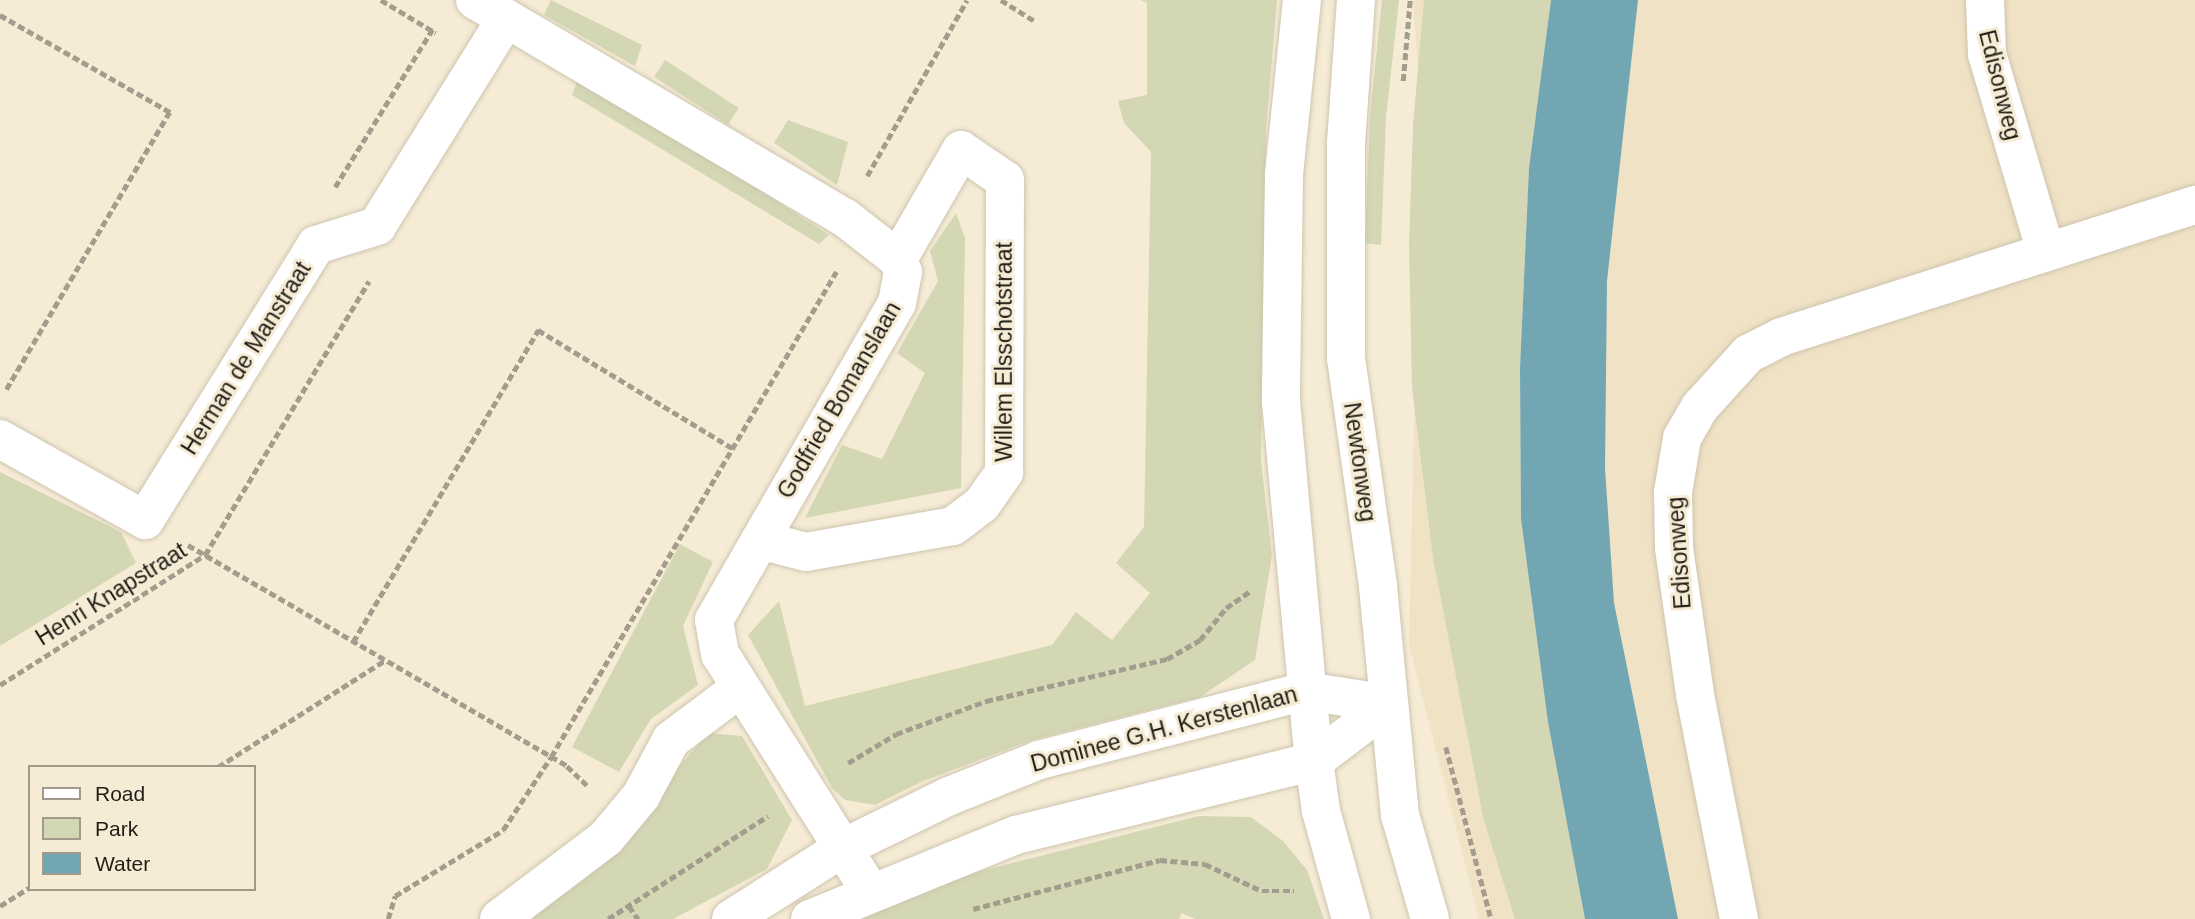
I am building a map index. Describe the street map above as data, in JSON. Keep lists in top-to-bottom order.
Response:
{
  "streets": {
    "street": [
      "Edisonweg",
      "Willem Elsschotstraat",
      "Herman de Manstraat",
      "Godfried Bomanslaan",
      "Newtonweg",
      "Dominee G.H. Kerstenlaan"
    ],
    "path": ["Henri Knapstraat"]
  },
  "crossings": [
    ["Willem Elsschotstraat", "Godfried Bomanslaan"],
    ["Godfried Bomanslaan", "Dominee G.H. Kerstenlaan"],
    ["Newtonweg", "Dominee G.H. Kerstenlaan"]
  ],
  "legend": ["Road", "Park", "Water"]
}
